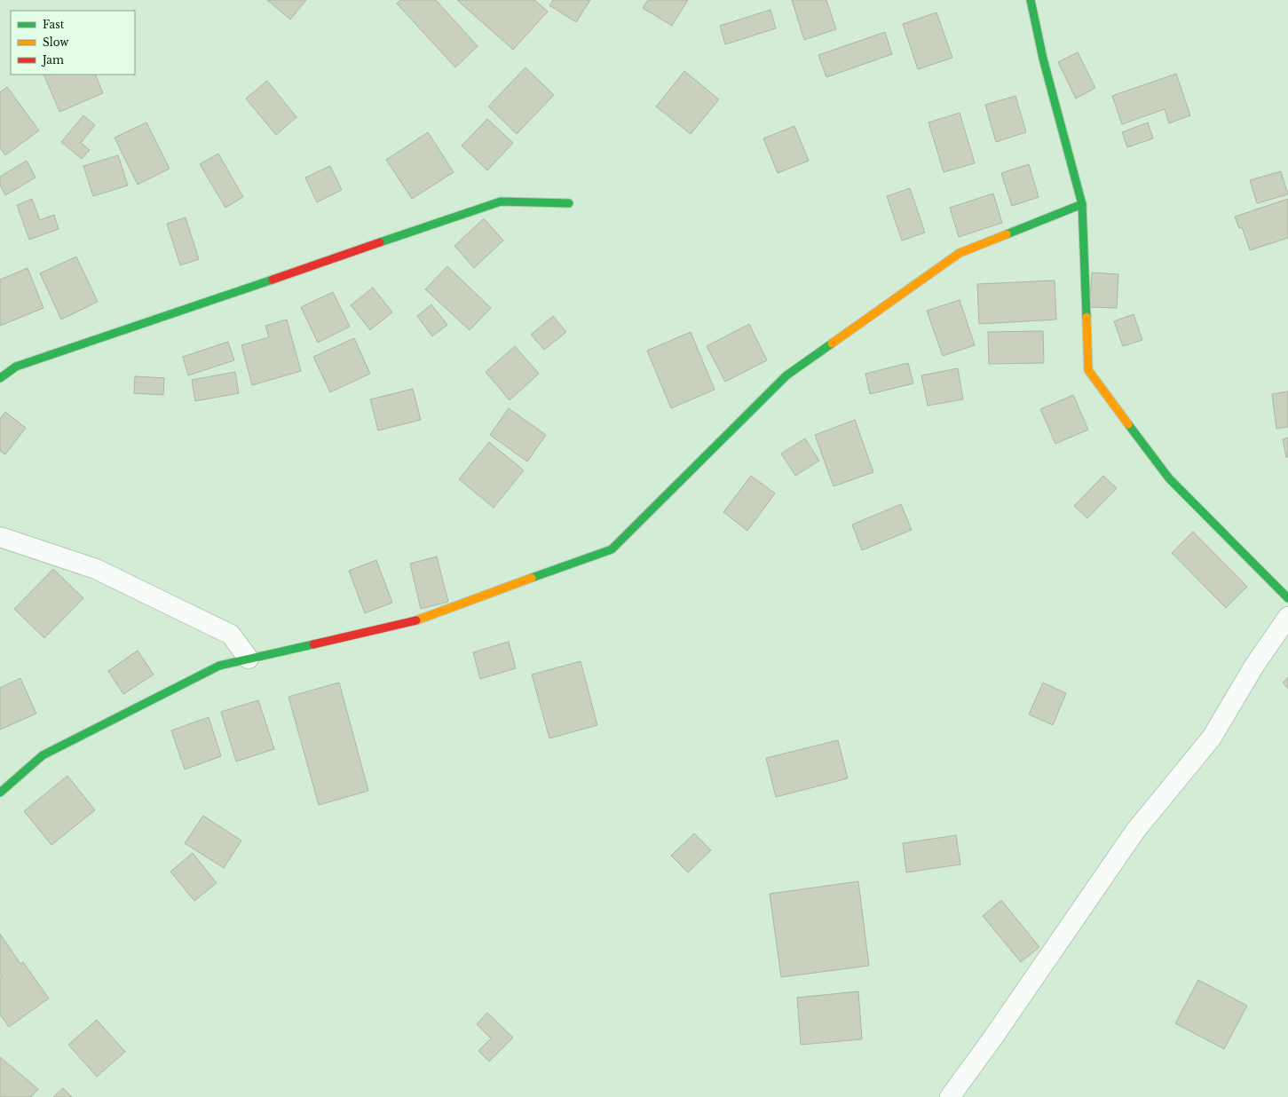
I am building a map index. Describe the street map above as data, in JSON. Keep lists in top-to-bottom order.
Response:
{
  "legend": ["Fast", "Slow", "Jam"]
}
